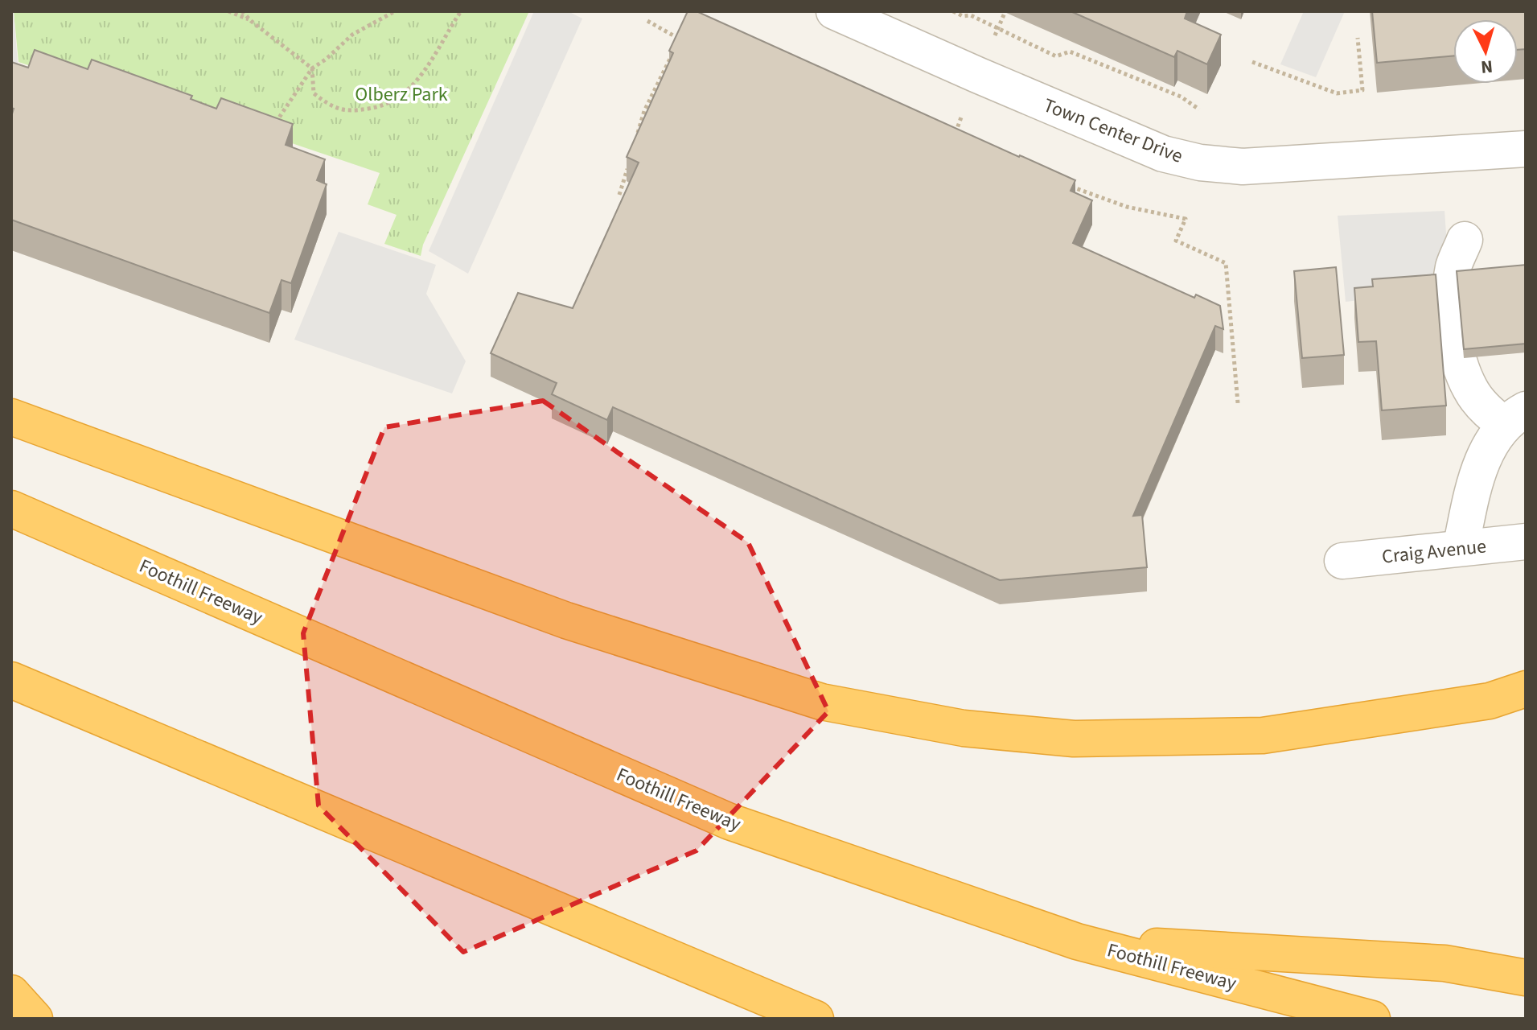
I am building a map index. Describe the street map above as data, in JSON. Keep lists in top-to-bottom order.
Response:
{
  "streets": {
    "highway": ["Foothill Freeway"],
    "street": ["Town Center Drive", "Craig Avenue"]
  },
  "parks": ["Olberz Park"],
  "north": "bottom"
}
